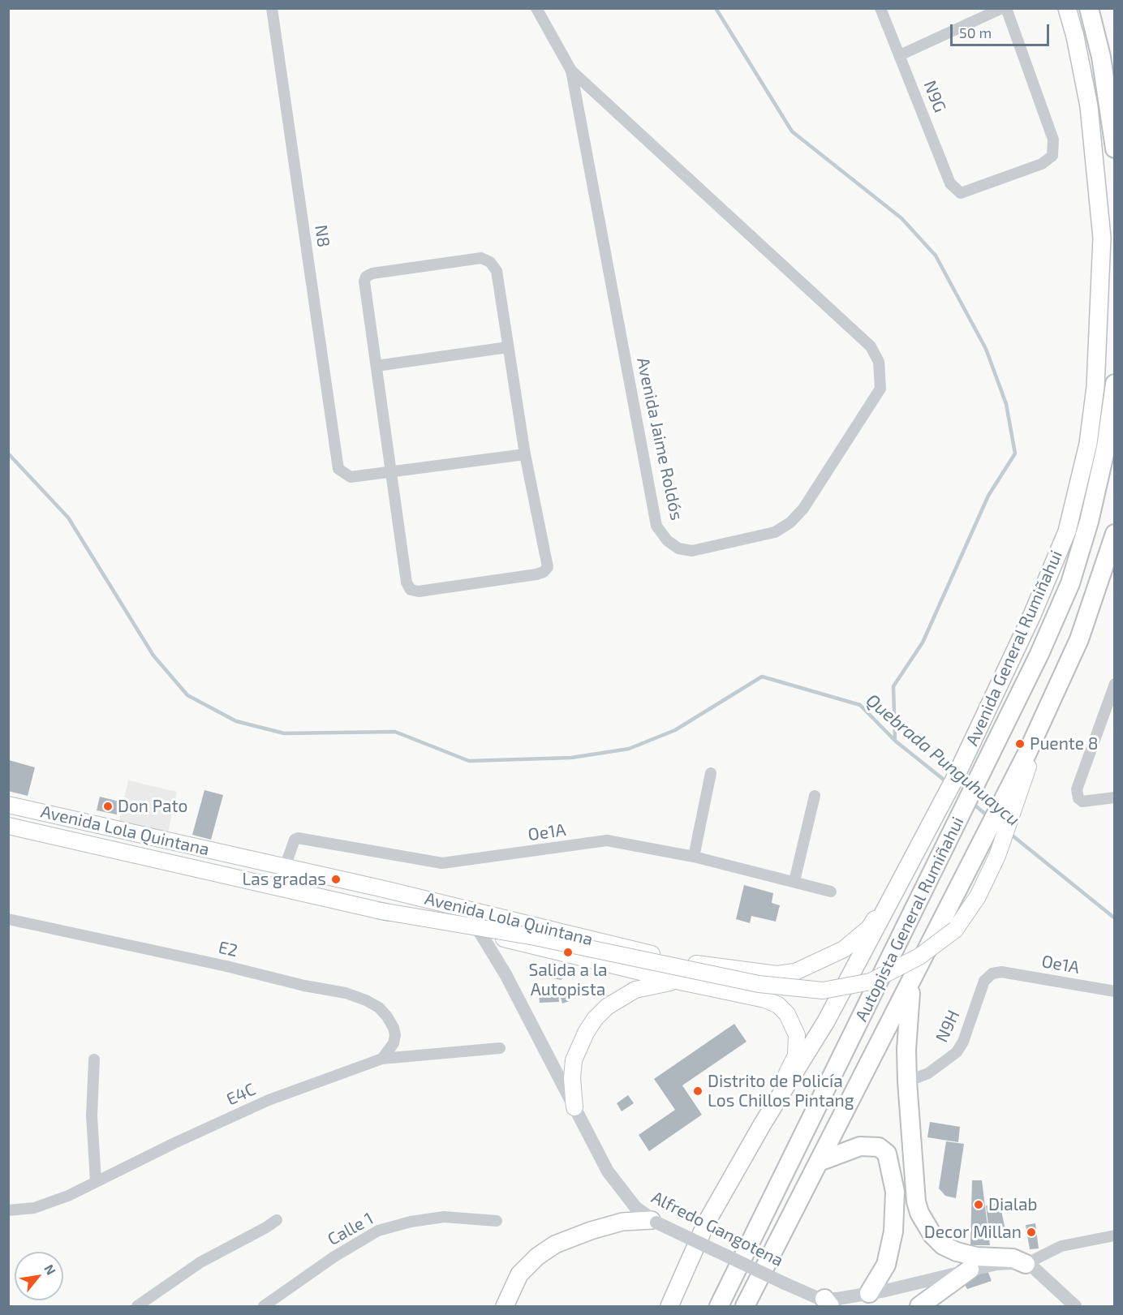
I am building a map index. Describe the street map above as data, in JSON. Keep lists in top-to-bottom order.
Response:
{
  "streets": {
    "highway": ["Autopista General Rumiñahui"],
    "main road": ["Avenida General Rumiñahui", "Avenida Lola Quintana"],
    "street": [
      "N9G",
      "N8",
      "Avenida Jaime Roldós",
      "Oe1A",
      "E2",
      "N9H",
      "E4C",
      "Calle 1",
      "Alfredo Gangotena"
    ]
  },
  "crossings": [
    ["Avenida General Rumiñahui", "Avenida Lola Quintana"],
    ["Avenida Lola Quintana", "Oe1A"],
    ["Avenida Lola Quintana", "Autopista General Rumiñahui"],
    ["Avenida Lola Quintana", "Alfredo Gangotena"],
    ["Oe1A", "N9H"],
    ["E2", "E4C"]
  ],
  "water": ["Quebrada Punguhuaycu"],
  "places": [
    "Puente 8",
    "Don Pato",
    "Las gradas",
    "Salida a la Autopista",
    "Distrito de Policía Los Chillos Pintang",
    "Dialab",
    "Decor Millan"
  ],
  "scale_bar": "50 m",
  "north": "top right"
}
